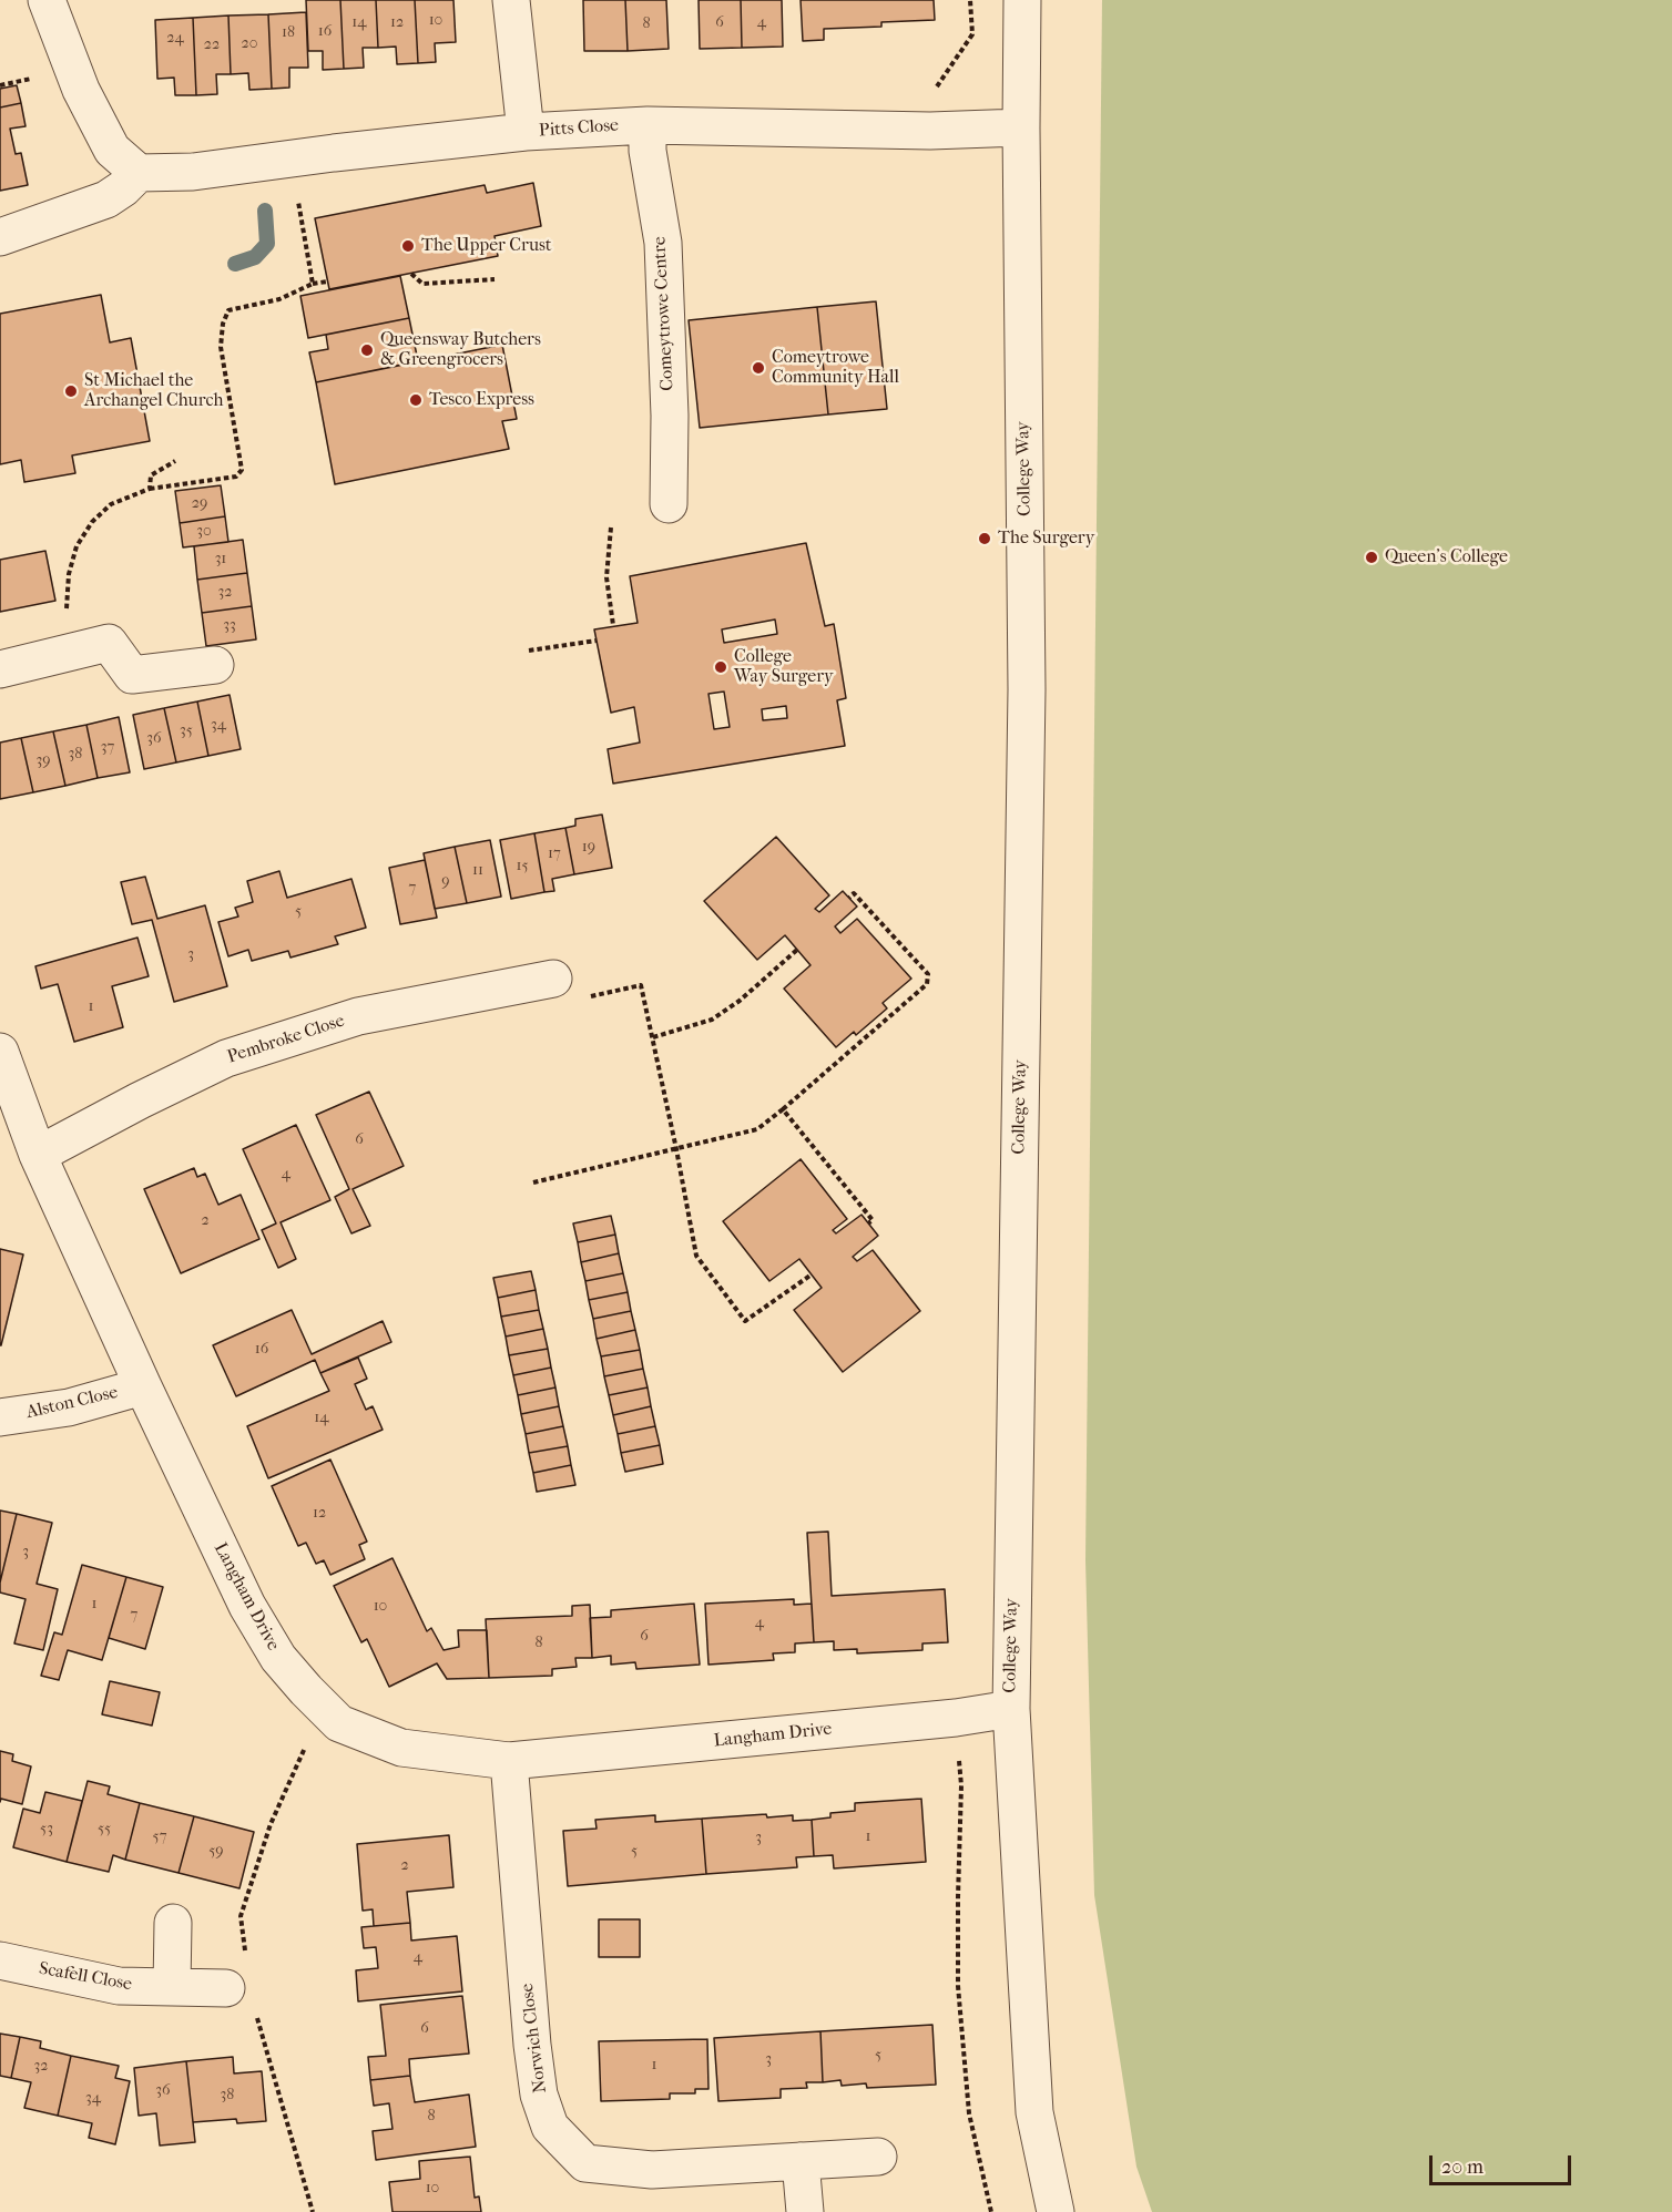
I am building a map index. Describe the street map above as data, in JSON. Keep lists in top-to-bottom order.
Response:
{
  "streets": {
    "street": [
      "Pitts Close",
      "Comeytrowe Centre",
      "College Way",
      "Pembroke Close",
      "Alston Close",
      "Langham Drive",
      "Scafell Close",
      "Norwich Close"
    ]
  },
  "crossings": [
    ["Pitts Close", "Comeytrowe Centre"],
    ["Pitts Close", "College Way"],
    ["College Way", "Langham Drive"],
    ["Pembroke Close", "Langham Drive"],
    ["Alston Close", "Langham Drive"],
    ["Langham Drive", "Norwich Close"]
  ],
  "places": [
    "The Upper Crust",
    "Queensway Butchers & Greengrocers",
    "Comeytrowe Community Hall",
    "St Michael the Archangel Church",
    "Tesco Express",
    "The Surgery",
    "Queen's College",
    "College Way Surgery"
  ],
  "house_numbers": [
    "10",
    "14",
    "12",
    "6",
    "4",
    "8",
    "16",
    "18",
    "24",
    "20",
    "22",
    "29",
    "30",
    "31",
    "32",
    "33",
    "34",
    "35",
    "36",
    "37",
    "38",
    "39",
    "19",
    "17",
    "15",
    "11",
    "9",
    "7",
    "5",
    "3",
    "1",
    "6",
    "4",
    "2",
    "16",
    "14",
    "12",
    "3",
    "1",
    "10",
    "7",
    "4",
    "6",
    "8",
    "53",
    "55",
    "57",
    "1",
    "3",
    "59",
    "5",
    "2",
    "4",
    "6",
    "5",
    "3",
    "1",
    "32",
    "36",
    "38",
    "34",
    "8",
    "10"
  ],
  "scale_bar": "20 m"
}
